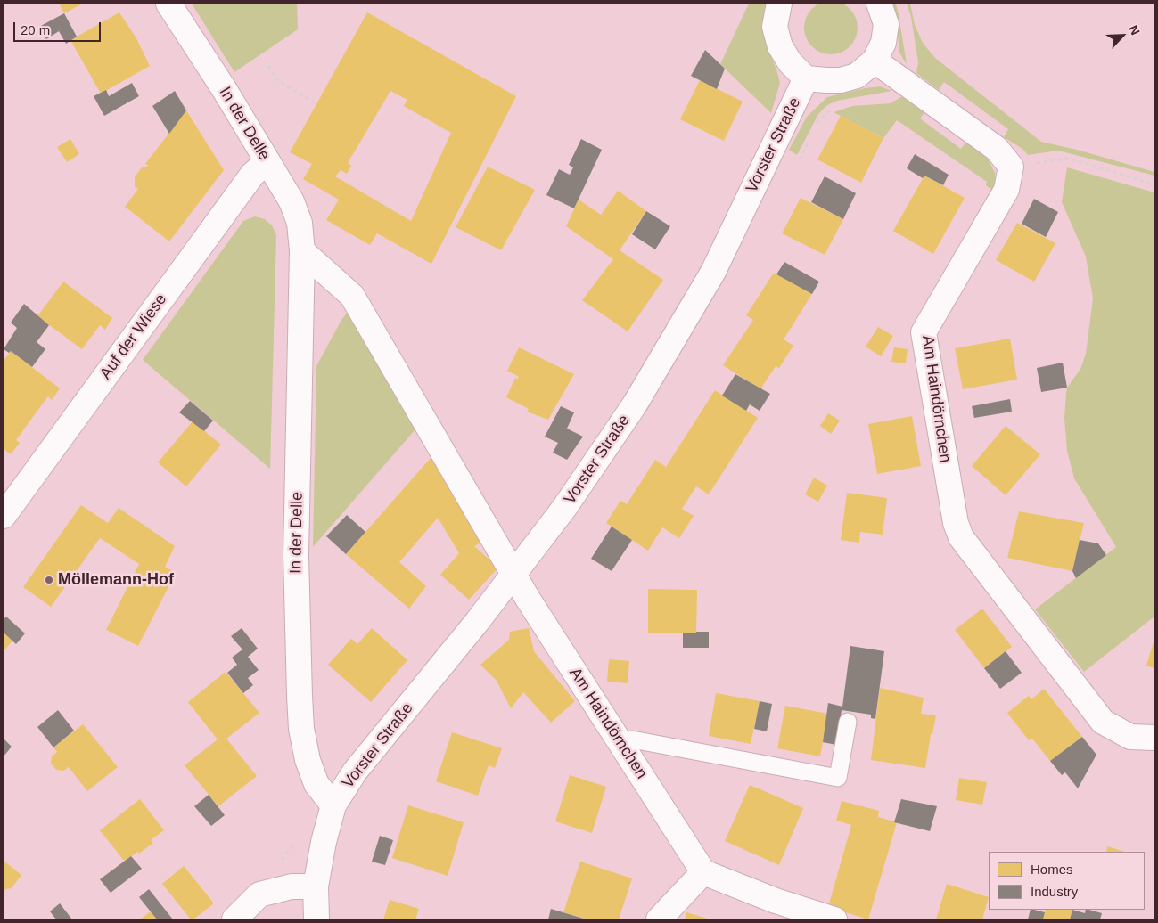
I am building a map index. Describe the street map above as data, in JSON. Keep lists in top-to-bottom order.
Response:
{
  "streets": {
    "street": [
      "In der Delle",
      "Vorster Straße",
      "Auf der Wiese",
      "Am Haindörnchen"
    ]
  },
  "crossings": [
    ["In der Delle", "Vorster Straße"],
    ["In der Delle", "Auf der Wiese"],
    ["Vorster Straße", "Am Haindörnchen"]
  ],
  "places": ["Möllemann-Hof"],
  "legend": ["Homes", "Industry"],
  "scale_bar": "20 m",
  "north": "top right"
}
